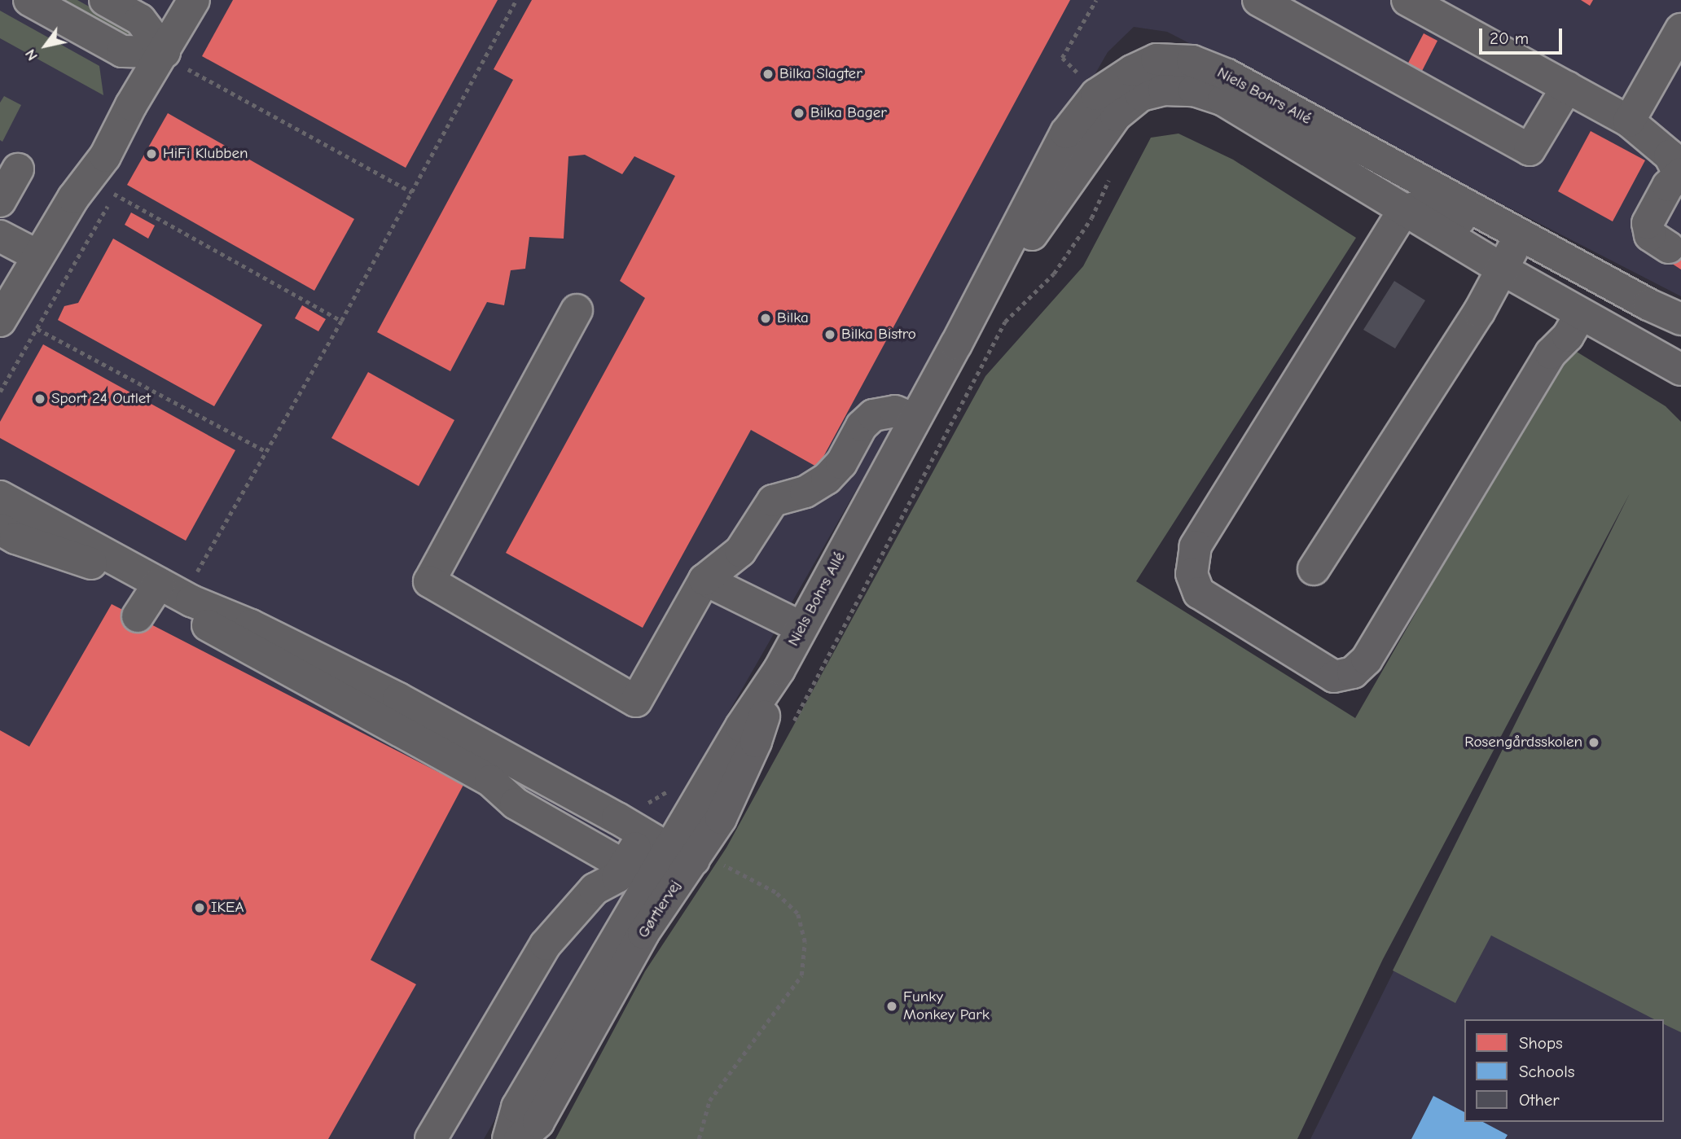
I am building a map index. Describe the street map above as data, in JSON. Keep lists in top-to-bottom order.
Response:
{
  "streets": {
    "street": ["Niels Bohrs Allé", "Gørtlervej"]
  },
  "crossings": [
    ["Niels Bohrs Allé", "Gørtlervej"]
  ],
  "places": [
    "Bilka Slagter",
    "Bilka Bager",
    "HiFi Klubben",
    "Bilka",
    "Bilka Bistro",
    "Sport 24 Outlet",
    "Rosengårdsskolen",
    "IKEA",
    "Funky Monkey Park"
  ],
  "legend": ["Shops", "Schools", "Other"],
  "scale_bar": "20 m",
  "north": "bottom left"
}
